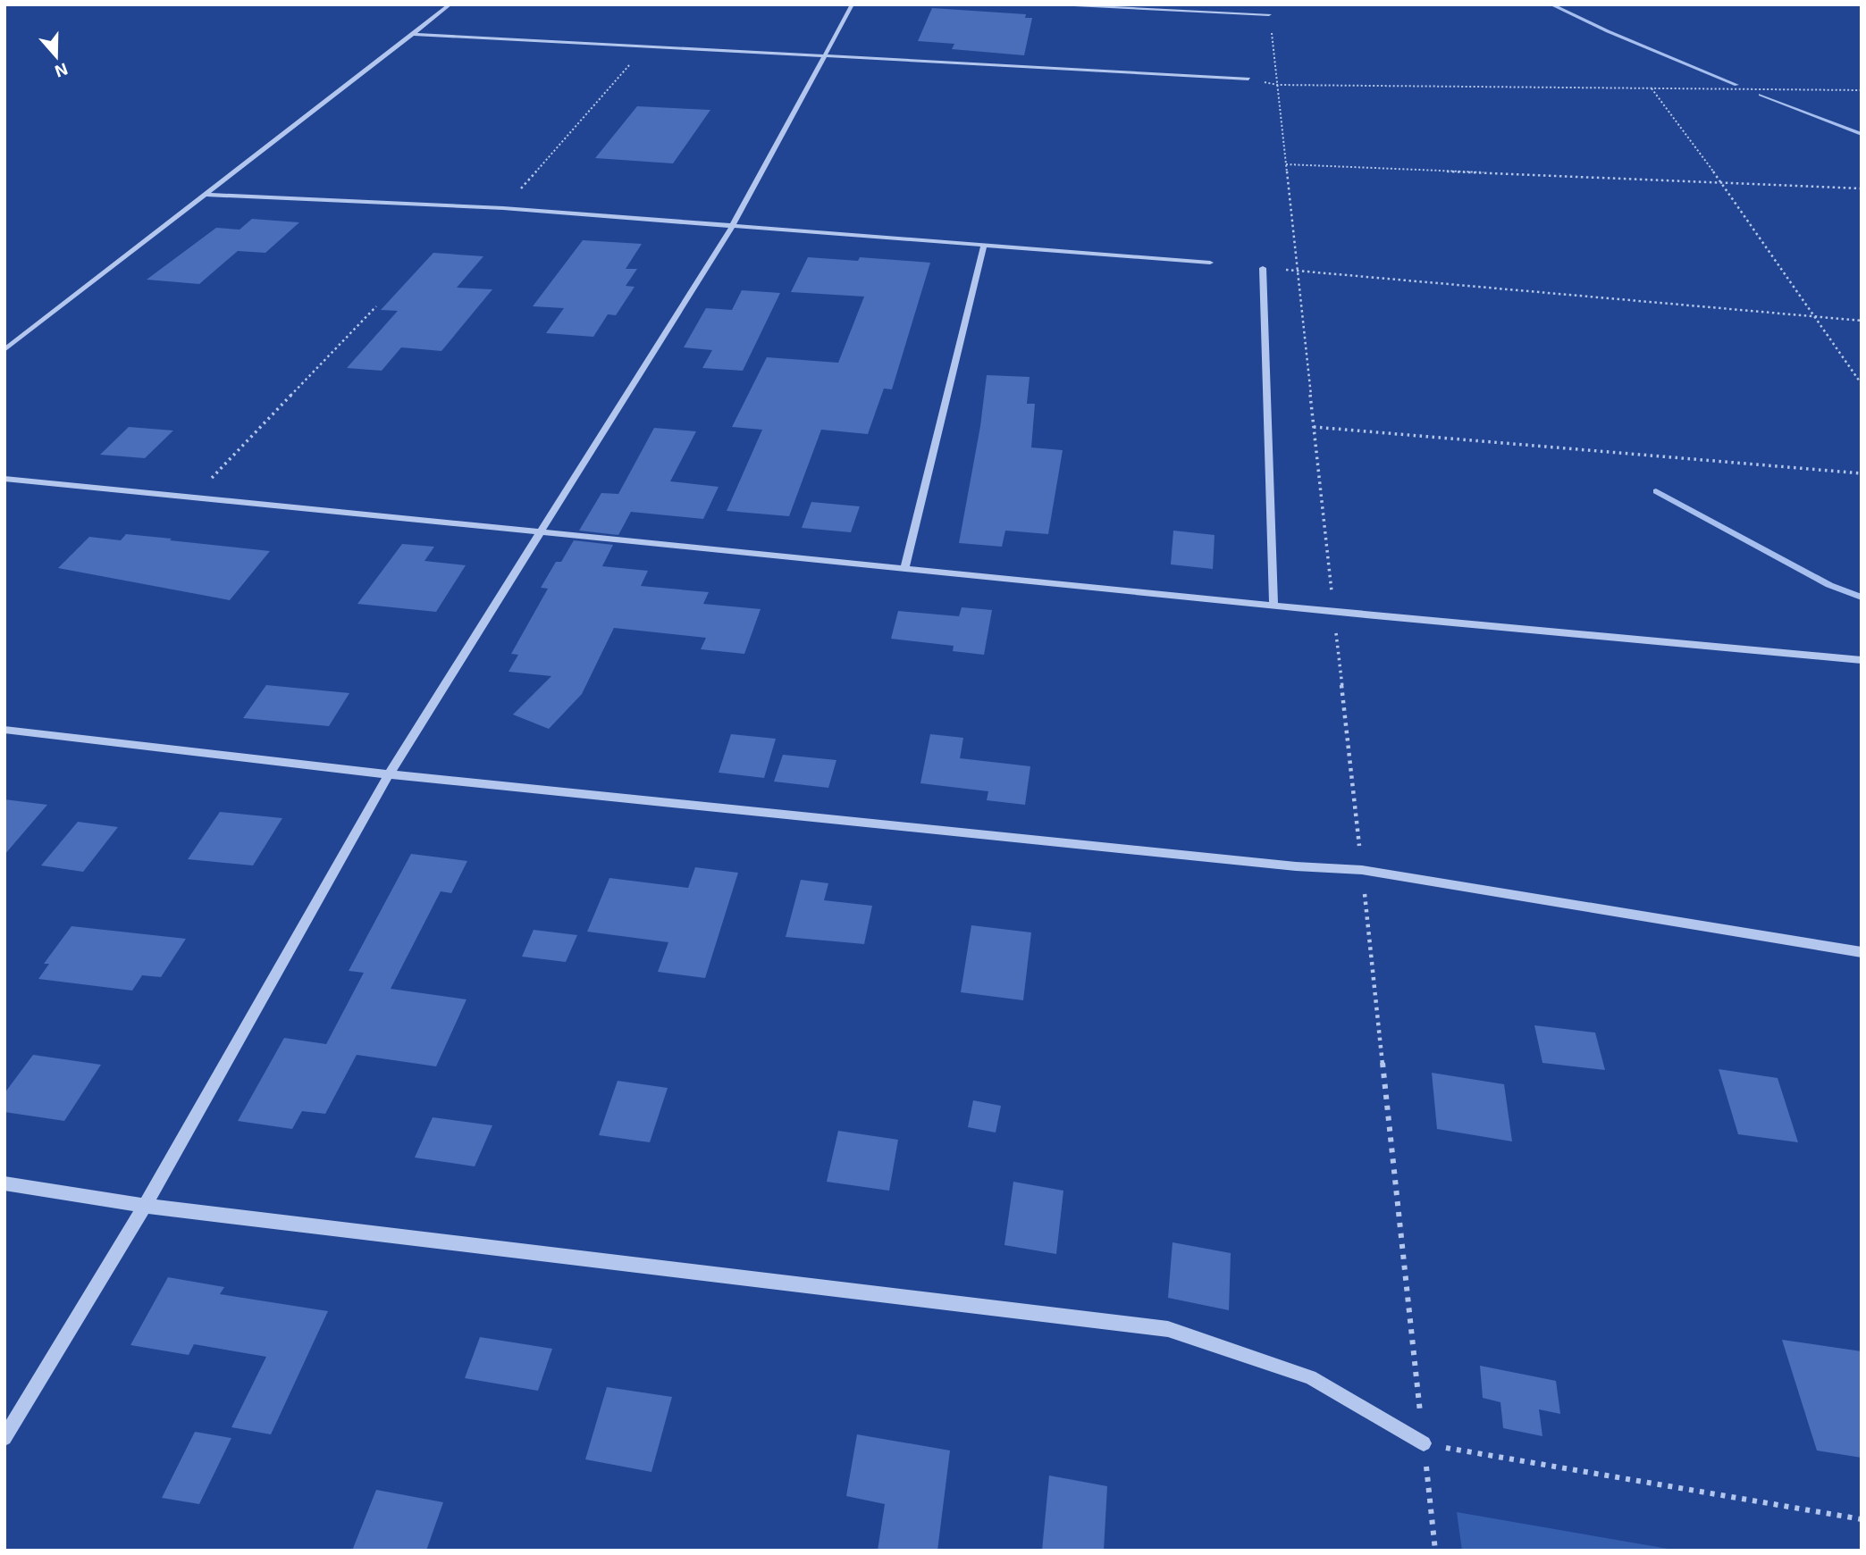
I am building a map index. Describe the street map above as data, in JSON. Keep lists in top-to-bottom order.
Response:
{
  "north": "bottom"
}
